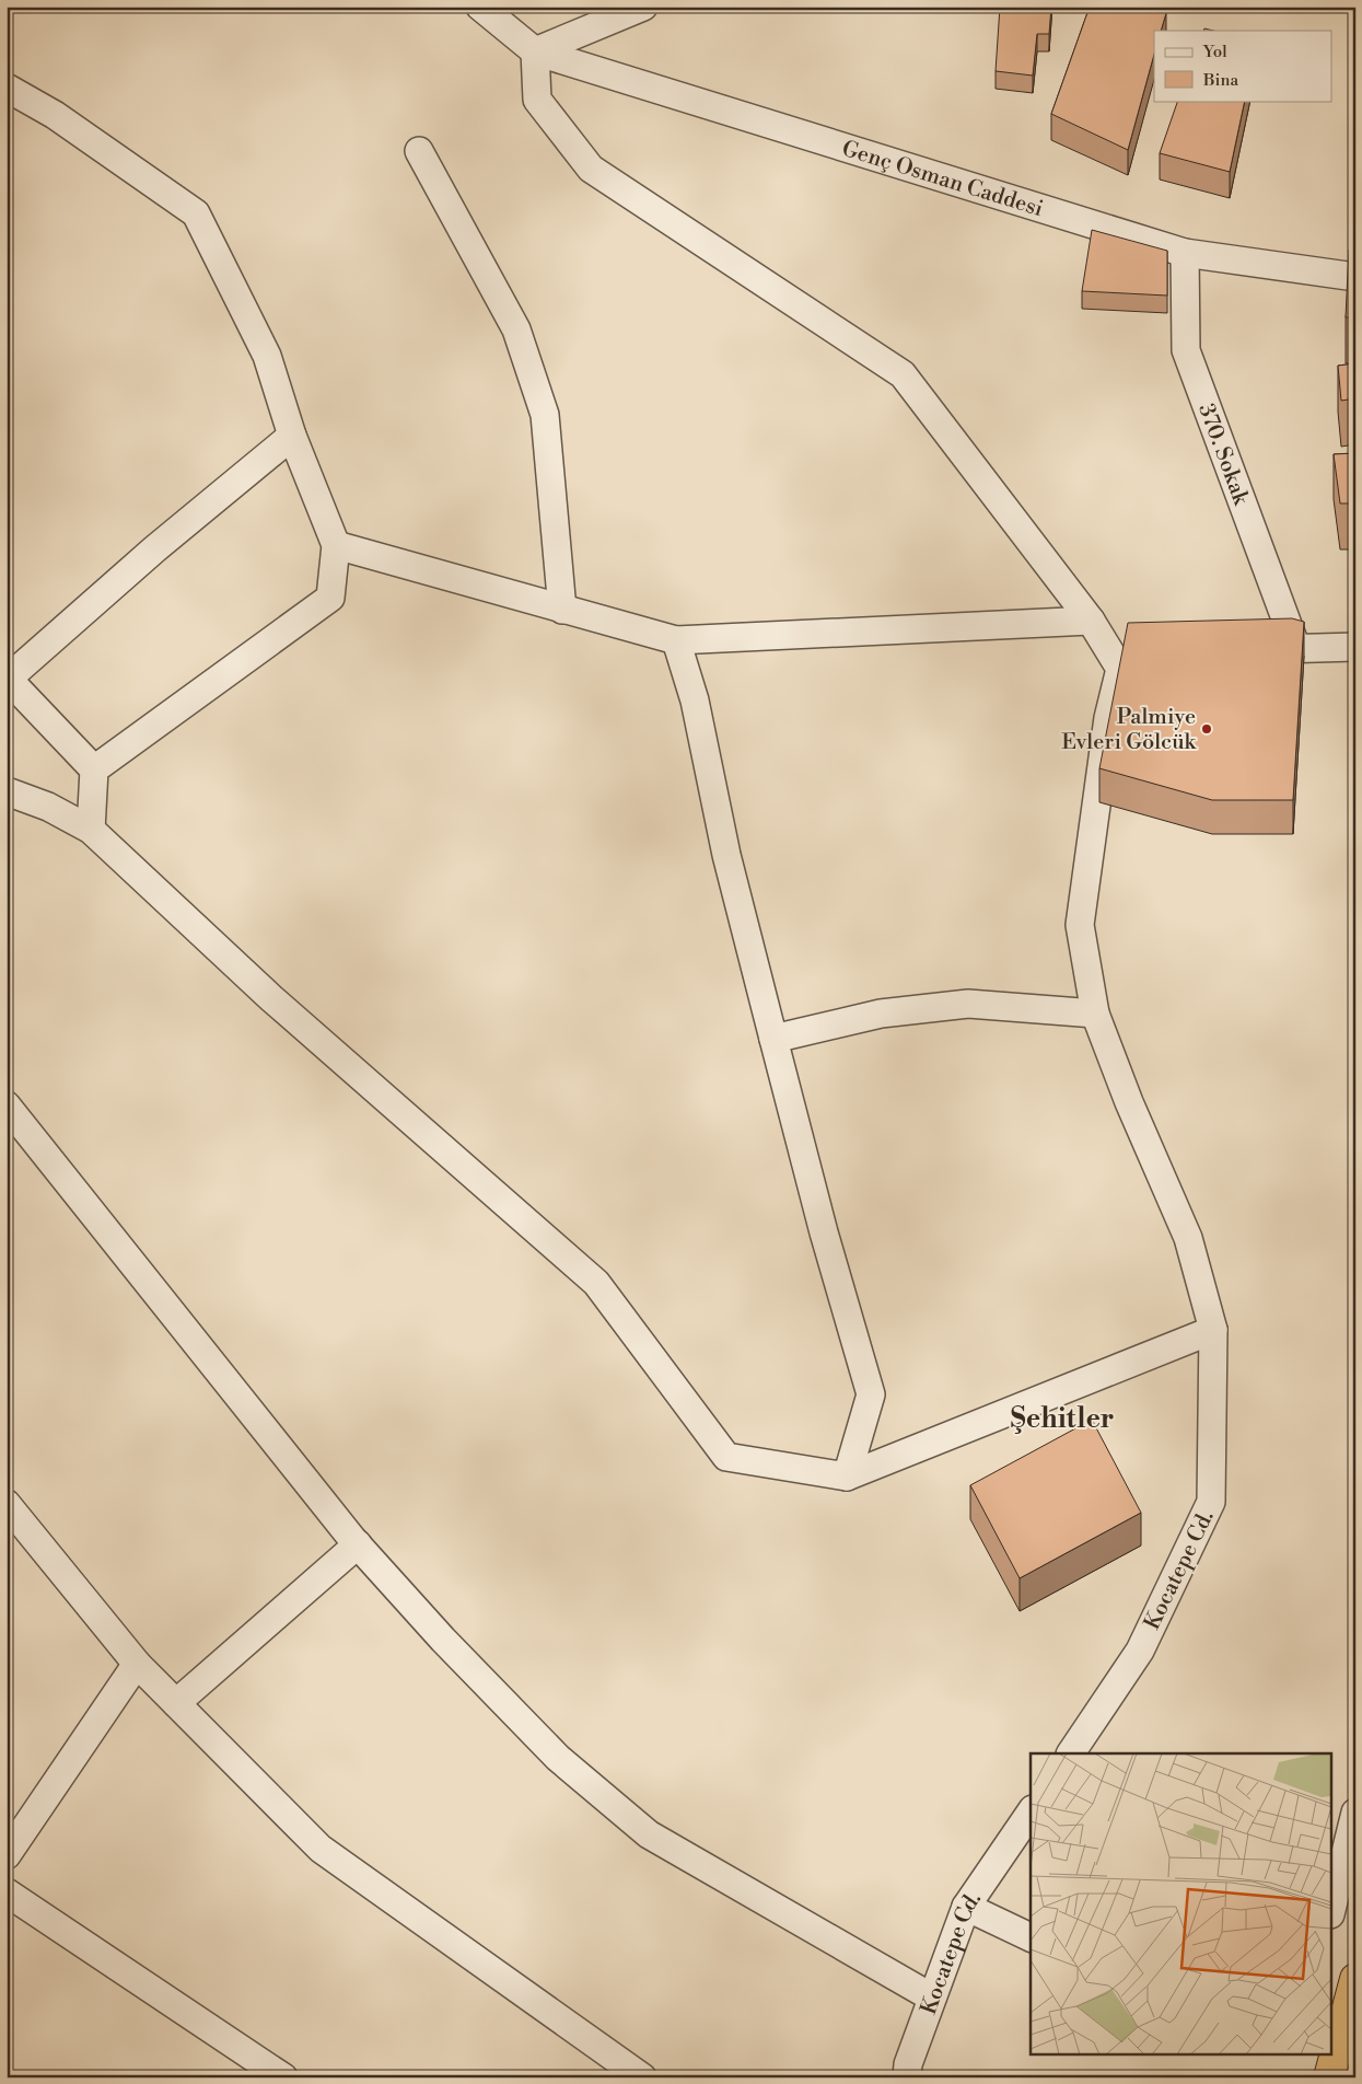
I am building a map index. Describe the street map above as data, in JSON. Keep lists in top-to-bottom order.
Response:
{
  "streets": {
    "street": ["Genç Osman Caddesi", "370. Sokak", "Kocatepe Cd."]
  },
  "crossings": [
    ["Genç Osman Caddesi", "370. Sokak"],
    ["Genç Osman Caddesi", "Kocatepe Cd."]
  ],
  "districts": ["Şehitler"],
  "places": ["Palmiye Evleri Gölcük"],
  "legend": ["Yol", "Bina"]
}
